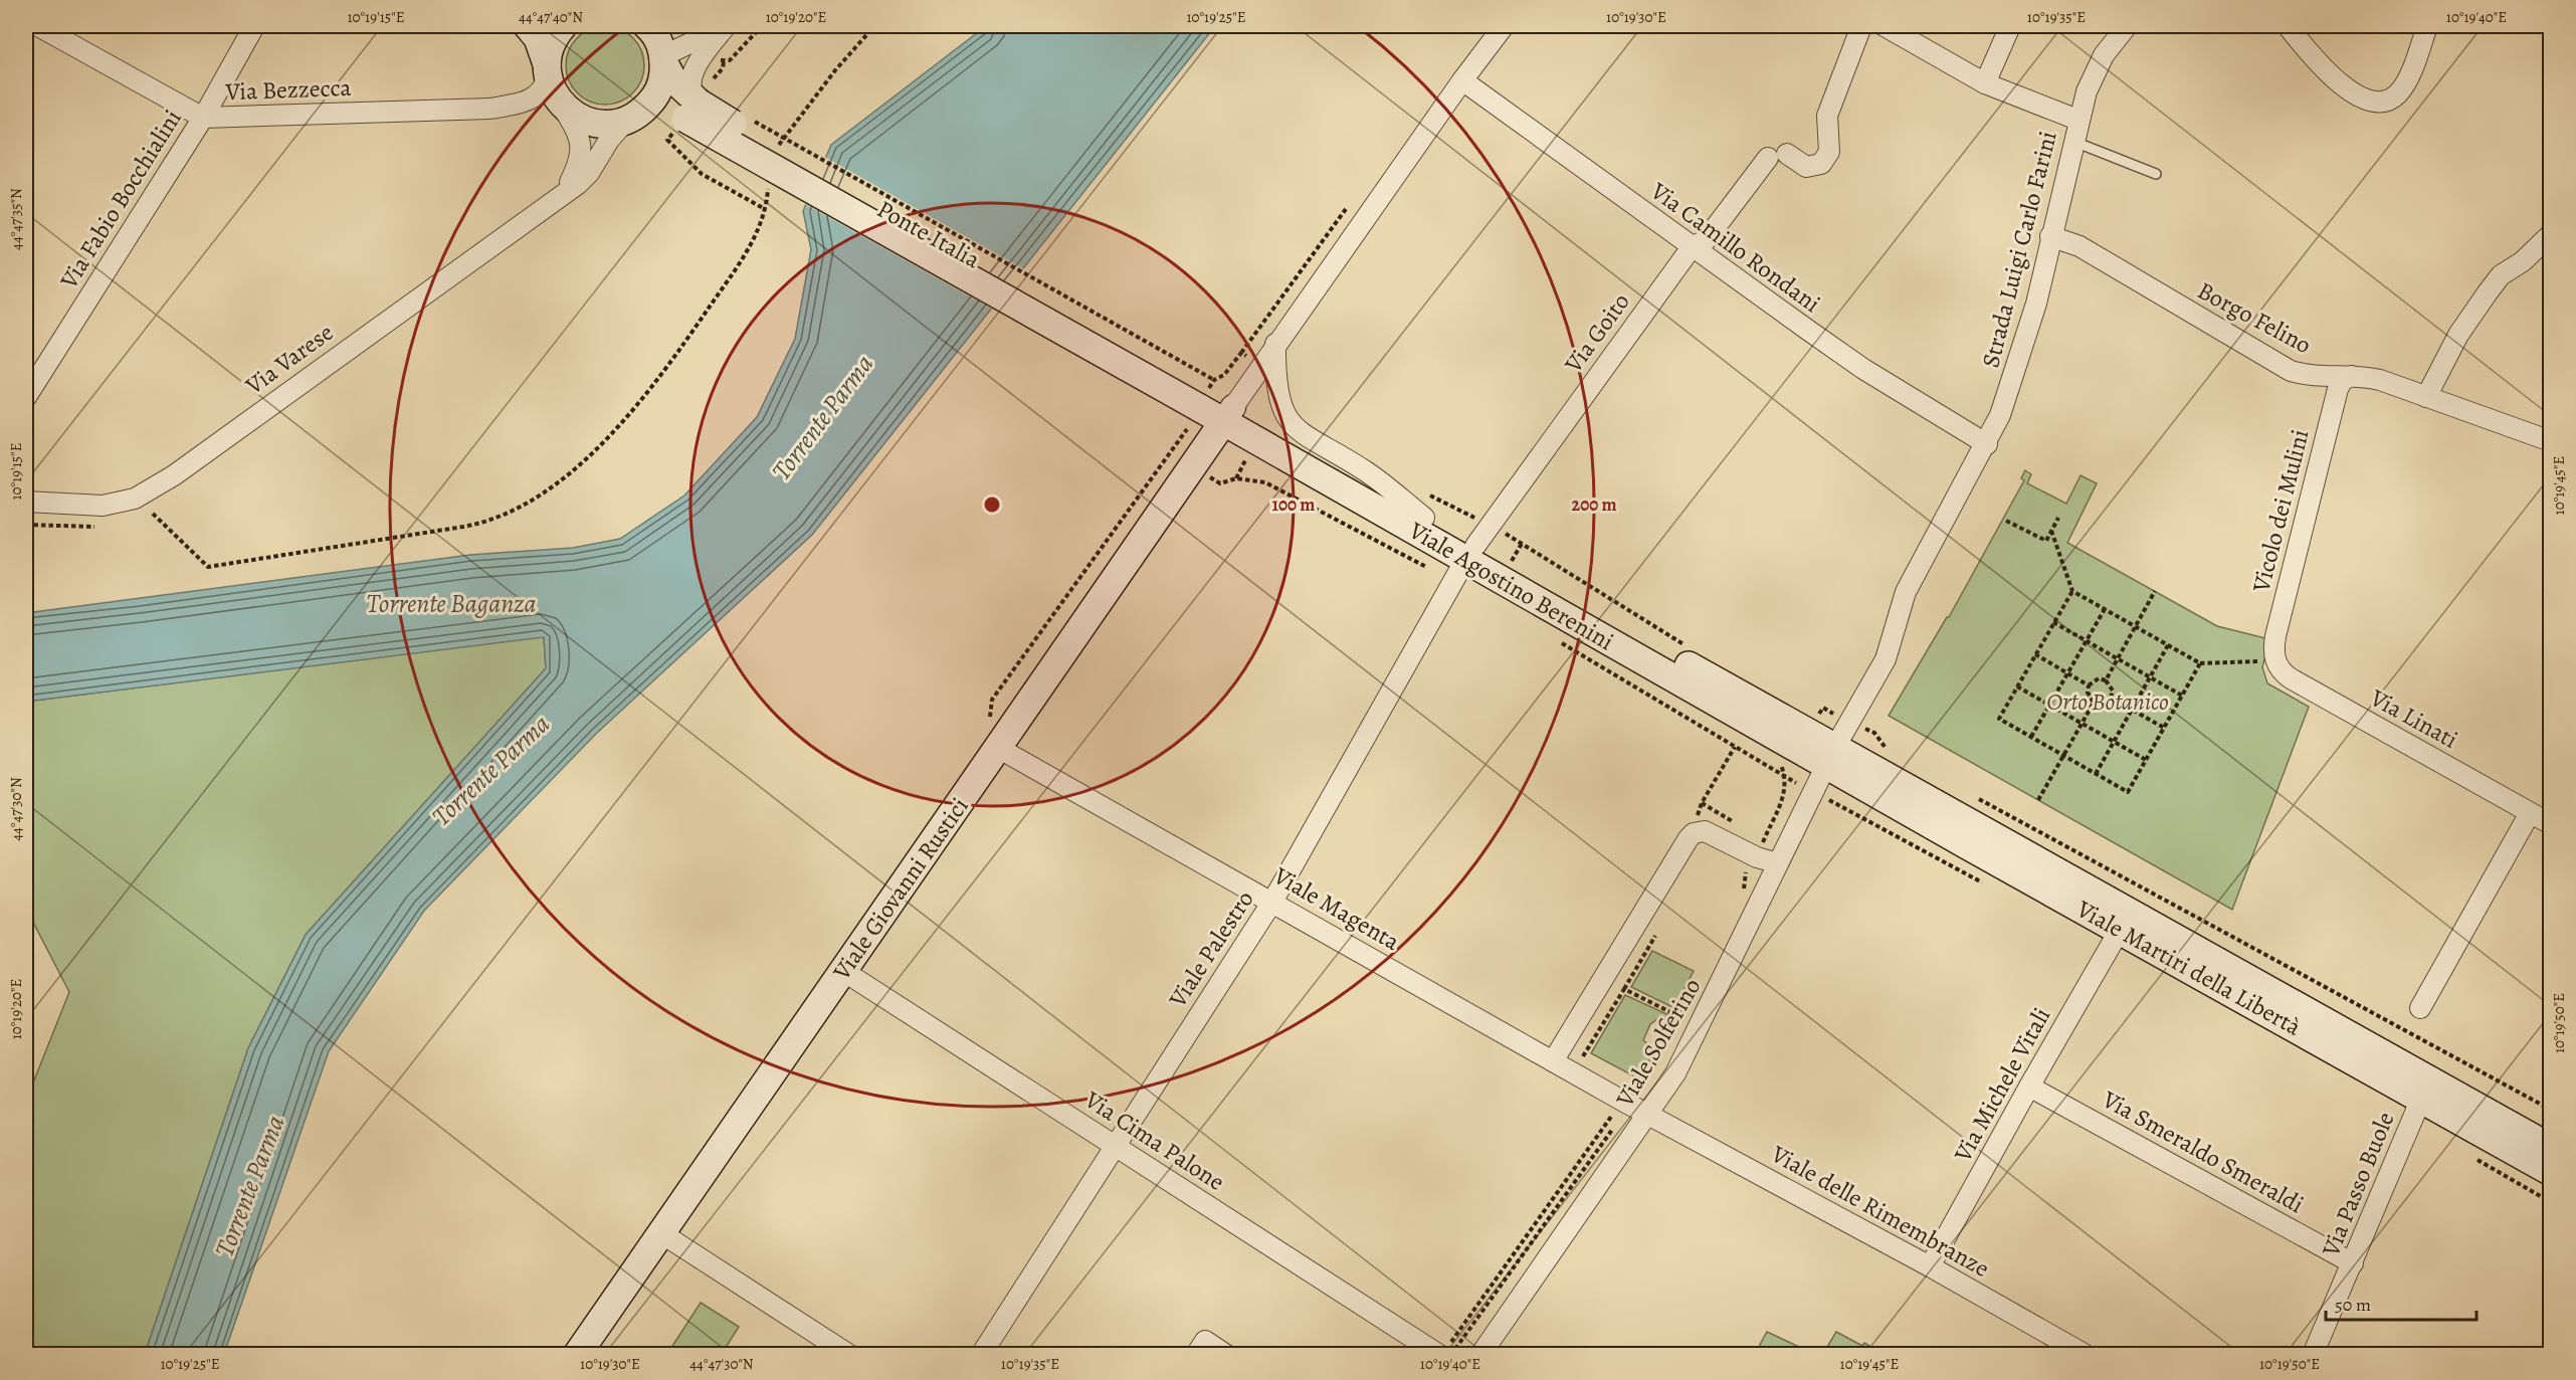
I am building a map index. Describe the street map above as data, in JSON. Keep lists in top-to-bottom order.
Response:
{
  "streets": {
    "main road": [
      "Ponte Italia",
      "Viale Agostino Berenini",
      "Viale Giovanni Rustici",
      "Viale Martiri della Libertà"
    ],
    "street": [
      "Via Bezzecca",
      "Via Fabio Bocchialini",
      "Via Camillo Rondani",
      "Strada Luigi Carlo Farini",
      "Borgo Felino",
      "Via Goito",
      "Via Varese",
      "Vicolo dei Mulini",
      "Via Linati",
      "Viale Magenta",
      "Viale Palestro",
      "Viale Solferino",
      "Via Michele Vitali",
      "Via Cima Palone",
      "Via Smeraldo Smeraldi",
      "Via Passo Buole",
      "Viale delle Rimembranze"
    ]
  },
  "crossings": [
    ["Via Bezzecca", "Via Fabio Bocchialini"],
    ["Ponte Italia", "Via Varese"],
    ["Ponte Italia", "Viale Agostino Berenini"],
    ["Via Camillo Rondani", "Strada Luigi Carlo Farini"],
    ["Via Camillo Rondani", "Via Goito"],
    ["Strada Luigi Carlo Farini", "Borgo Felino"],
    ["Strada Luigi Carlo Farini", "Viale Agostino Berenini"],
    ["Strada Luigi Carlo Farini", "Viale Martiri della Libertà"],
    ["Strada Luigi Carlo Farini", "Viale Solferino"],
    ["Borgo Felino", "Vicolo dei Mulini"],
    ["Via Goito", "Viale Agostino Berenini"],
    ["Via Goito", "Viale Palestro"],
    ["Vicolo dei Mulini", "Via Linati"],
    ["Viale Agostino Berenini", "Viale Giovanni Rustici"],
    ["Viale Agostino Berenini", "Viale Palestro"],
    ["Viale Agostino Berenini", "Viale Martiri della Libertà"],
    ["Viale Agostino Berenini", "Viale Solferino"],
    ["Viale Giovanni Rustici", "Viale Magenta"],
    ["Viale Giovanni Rustici", "Via Cima Palone"],
    ["Viale Magenta", "Viale Palestro"],
    ["Viale Magenta", "Viale Solferino"],
    ["Viale Magenta", "Viale delle Rimembranze"],
    ["Viale Palestro", "Via Cima Palone"],
    ["Viale Martiri della Libertà", "Viale Solferino"],
    ["Viale Martiri della Libertà", "Via Michele Vitali"],
    ["Viale Martiri della Libertà", "Via Passo Buole"],
    ["Viale Solferino", "Viale delle Rimembranze"],
    ["Via Michele Vitali", "Via Smeraldo Smeraldi"],
    ["Via Michele Vitali", "Viale delle Rimembranze"],
    ["Via Smeraldo Smeraldi", "Via Passo Buole"]
  ],
  "water": ["Torrente Parma", "Torrente Baganza"],
  "parks": ["Orto Botanico"],
  "scale_bar": "50 m",
  "coordinates": [
    "10°19'15\"E",
    "44°47'40\"N",
    "10°19'20\"E",
    "10°19'25\"E",
    "10°19'30\"E",
    "10°19'35\"E",
    "10°19'40\"E",
    "44°47'35\"N",
    "10°19'45\"E",
    "44°47'30\"N",
    "10°19'50\"E"
  ],
  "rings": ["100 m", "200 m"]
}
